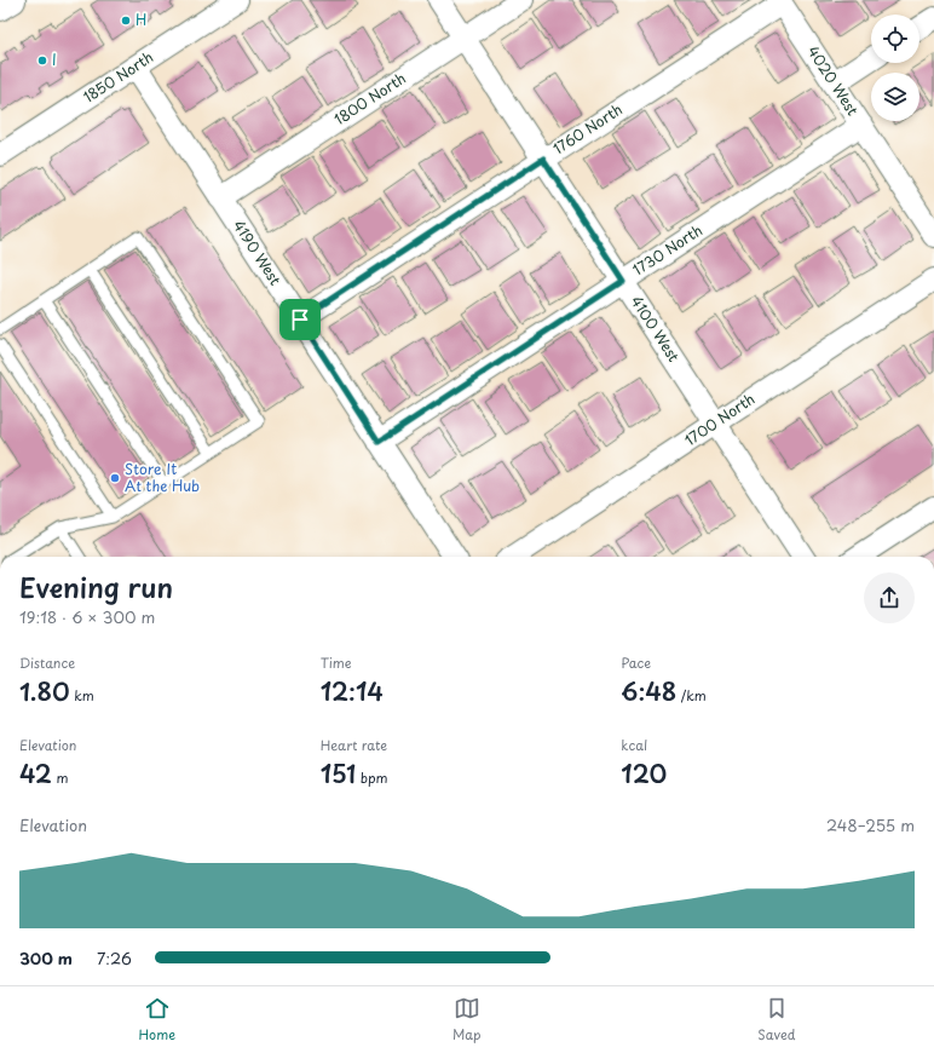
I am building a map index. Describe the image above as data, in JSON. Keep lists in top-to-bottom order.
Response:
{
  "streets": {
    "street": [
      "1850 North",
      "4020 West",
      "1800 North",
      "1760 North",
      "1730 North",
      "4190 West",
      "4100 West",
      "1700 North"
    ]
  },
  "crossings": [
    ["1850 North", "4190 West"],
    ["4020 West", "1760 North"],
    ["4020 West", "1730 North"],
    ["1800 North", "4190 West"],
    ["1800 North", "4100 West"],
    ["1760 North", "4190 West"],
    ["1760 North", "4100 West"],
    ["1730 North", "4190 West"],
    ["1730 North", "4100 West"],
    ["4100 West", "1700 North"]
  ],
  "places": ["H", "I", "Store It At the Hub"],
  "page": {
    "heading": ["Evening run", "19:18 · 6 × 300 m"],
    "stats": [
      ["Distance", "1.80 km"],
      ["Time", "12:14"],
      ["Pace", "6:48 /km"],
      ["Elevation", "42 m"],
      ["Heart rate", "151 bpm"],
      ["kcal", "120"]
    ],
    "chart": ["Elevation", "248–255 m"],
    "list": [
      {
        "name": "300 m",
        "note": "7:26"
      }
    ],
    "tabs": ["Home", "Map", "Saved"]
  }
}
